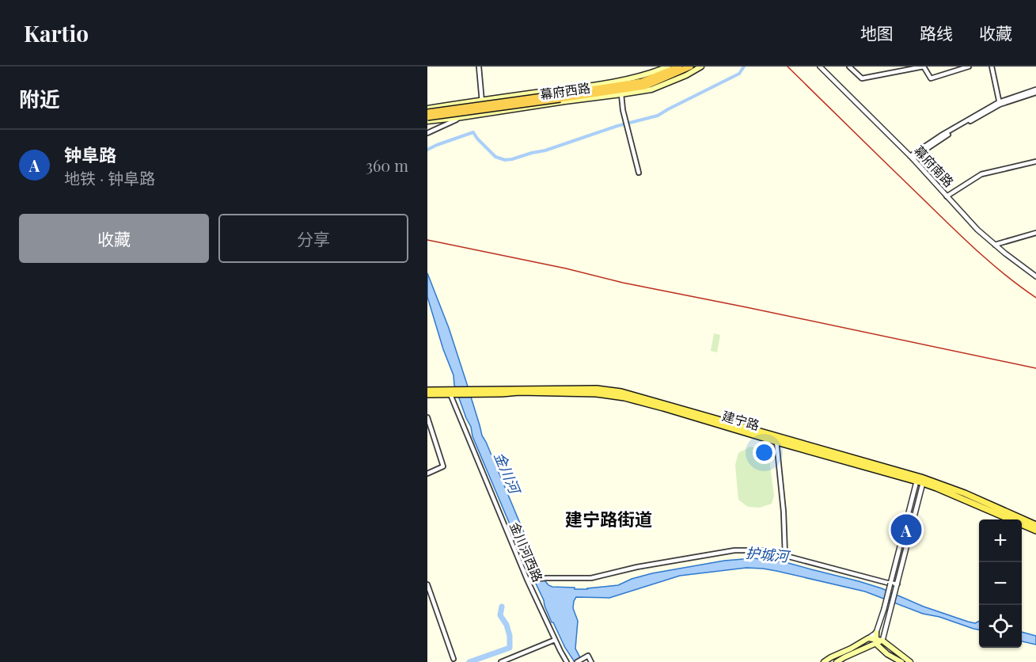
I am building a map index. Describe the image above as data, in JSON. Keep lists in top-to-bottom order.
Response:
{
  "streets": {
    "highway": ["幕府西路"],
    "main road": ["建宁路"],
    "street": ["幕府南路", "金川河西路"]
  },
  "crossings": [
    ["建宁路", "金川河西路"]
  ],
  "districts": ["建宁路街道"],
  "water": ["金川河", "护城河"],
  "page": {
    "header": "Kartio",
    "nav": ["地图", "路线", "收藏"],
    "heading": "附近",
    "list": [
      {
        "mark": "A",
        "name": "钟阜路",
        "note": "地铁 · 钟阜路",
        "value": "360 m"
      }
    ],
    "buttons": ["收藏", "分享"],
    "pins": "A",
    "map_buttons": ["+", "−"]
  }
}
